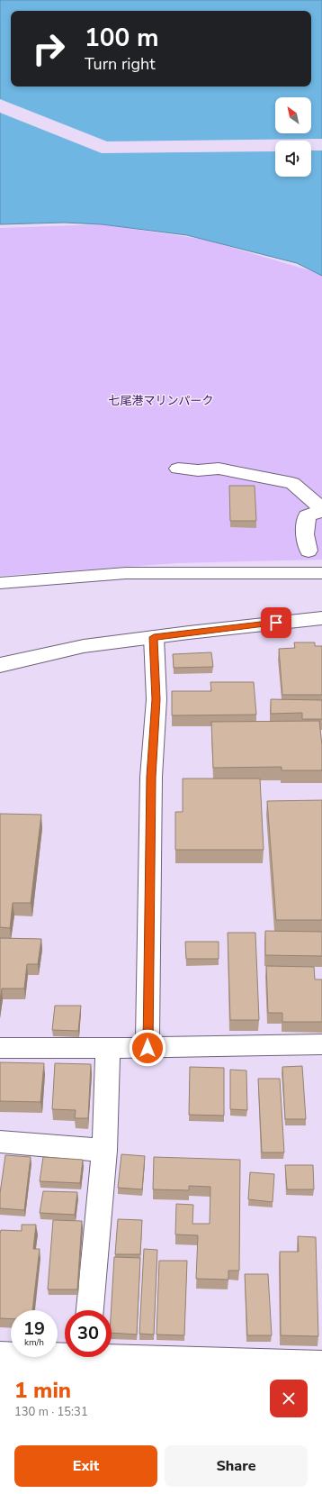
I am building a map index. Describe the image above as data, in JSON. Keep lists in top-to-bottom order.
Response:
{
  "parks": ["七尾港マリンパーク"],
  "north": "top left",
  "page": {
    "turn": ["100 m", "Turn right"],
    "speed": "19 km/h",
    "limit": "30",
    "heading": ["1 min", "130 m · 15:31"],
    "buttons": ["Exit", "Share"]
  }
}
